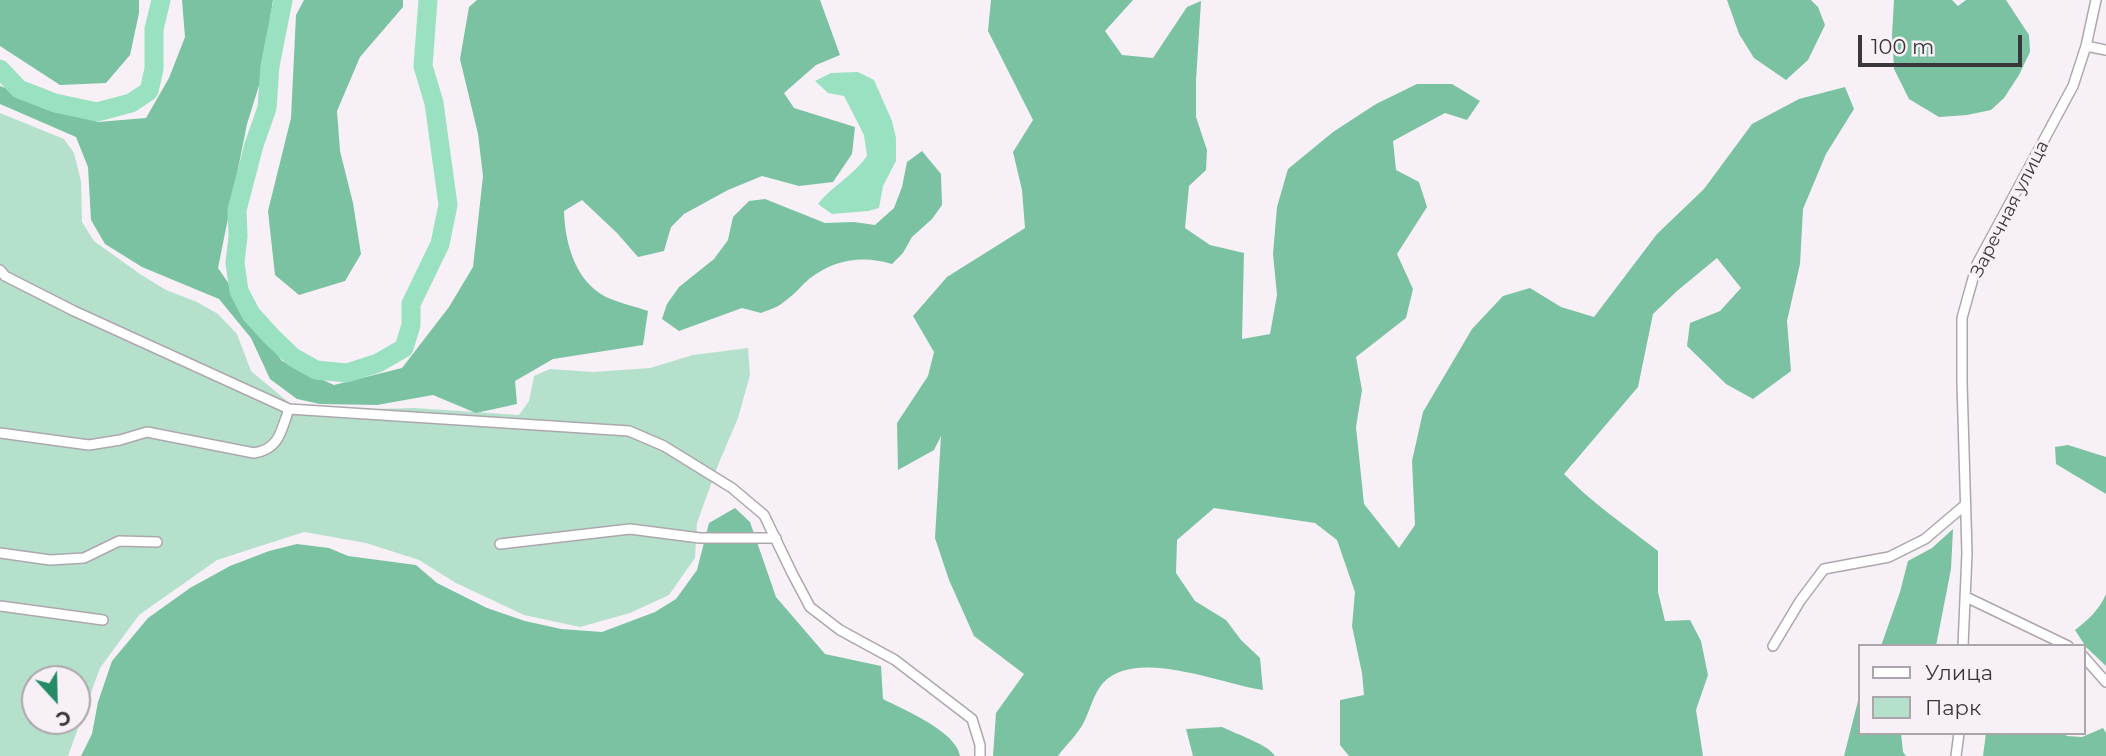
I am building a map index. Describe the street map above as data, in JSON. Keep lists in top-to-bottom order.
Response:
{
  "streets": {
    "street": ["Заречная улица"]
  },
  "legend": ["Улица", "Парк"],
  "scale_bar": "100 m",
  "north": "bottom"
}
